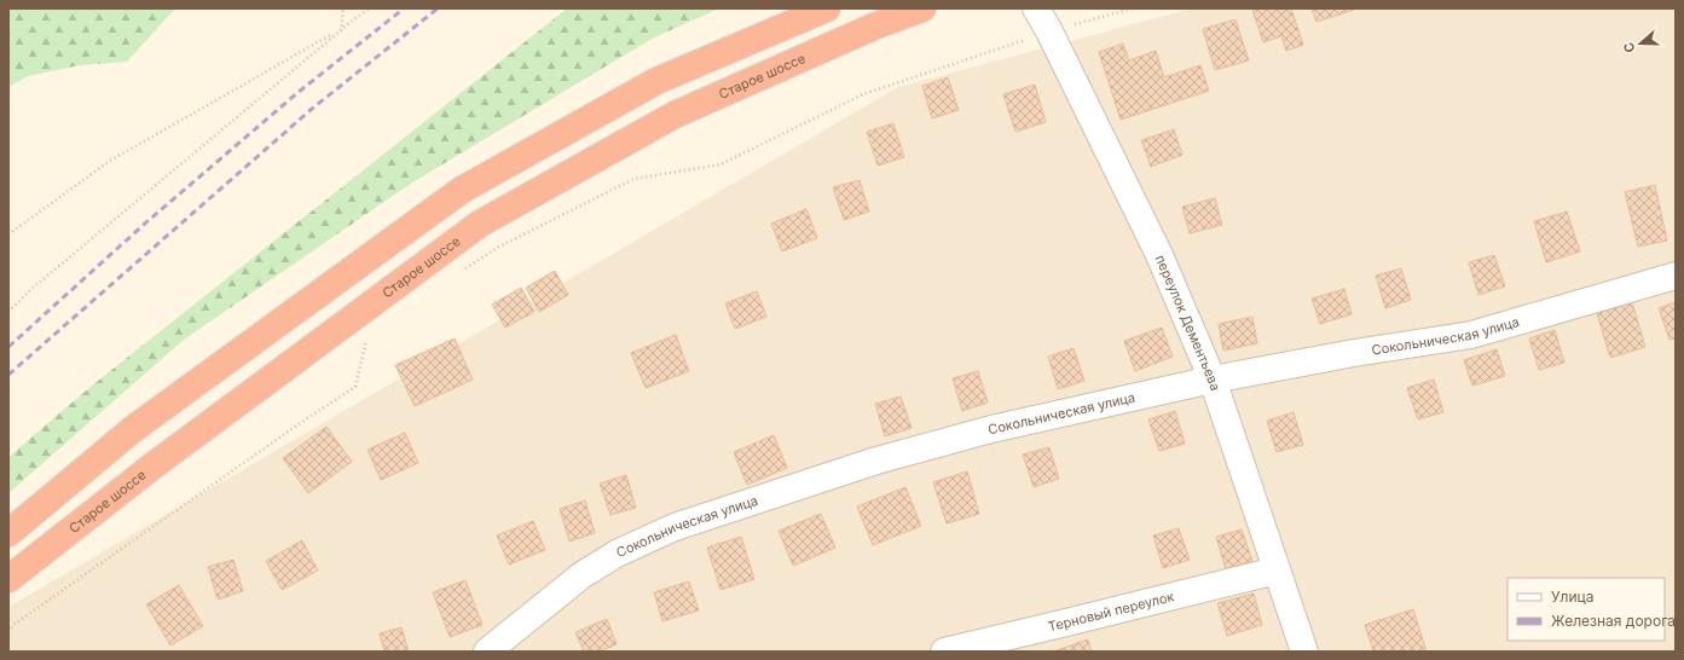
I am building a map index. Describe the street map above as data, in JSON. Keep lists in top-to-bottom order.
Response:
{
  "streets": {
    "highway": ["Старое шоссе"],
    "street": ["переулок Дементьева", "Сокольническая улица", "Терновый переулок"]
  },
  "crossings": [
    ["переулок Дементьева", "Сокольническая улица"],
    ["переулок Дементьева", "Терновый переулок"]
  ],
  "legend": ["Улица", "Железная дорога"],
  "north": "left"
}
